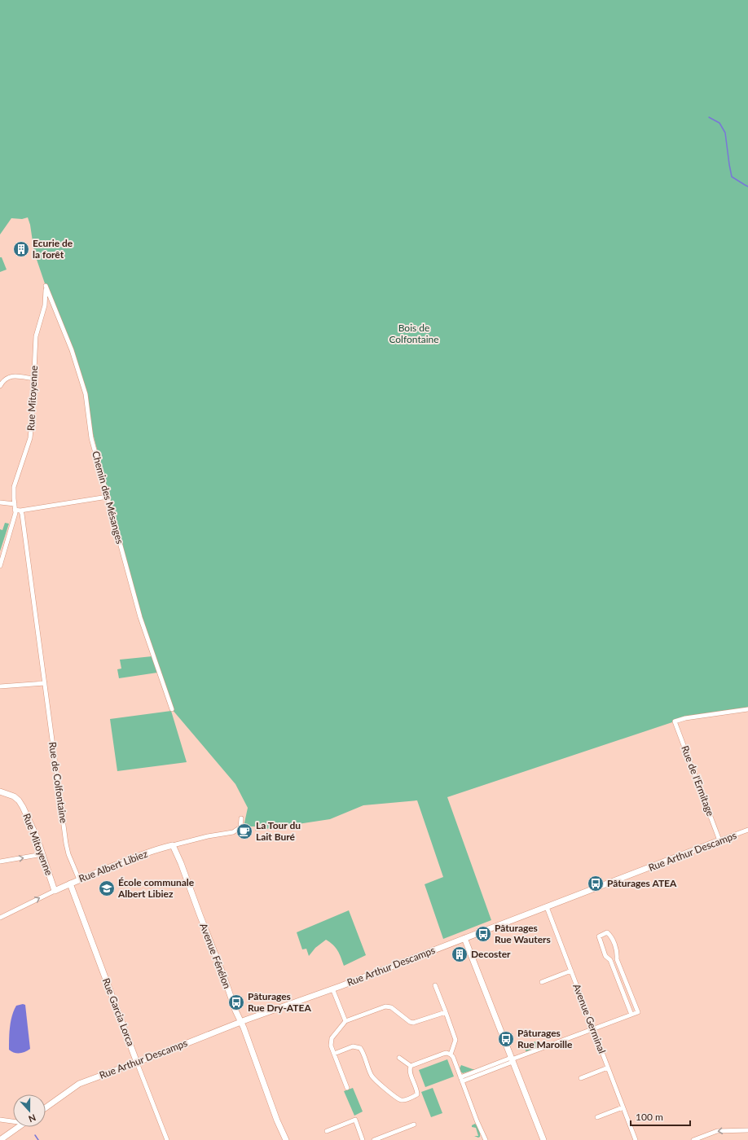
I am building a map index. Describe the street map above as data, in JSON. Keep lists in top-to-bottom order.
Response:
{
  "streets": {
    "street": [
      "Rue Mitoyenne",
      "Chemin des Mésanges",
      "Rue de l'Ermitage",
      "Rue de Colfontaine",
      "Rue Arthur Descamps",
      "Rue Albert Libiez",
      "Avenue Fénélon",
      "Rue Garcia Lorca",
      "Avenue Germinal"
    ]
  },
  "crossings": [
    ["Rue Mitoyenne", "Chemin des Mésanges"],
    ["Rue Mitoyenne", "Rue Albert Libiez"],
    ["Rue de l'Ermitage", "Rue Arthur Descamps"],
    ["Rue de Colfontaine", "Rue Albert Libiez"],
    ["Rue Arthur Descamps", "Avenue Fénélon"],
    ["Rue Arthur Descamps", "Rue Garcia Lorca"],
    ["Rue Arthur Descamps", "Avenue Germinal"],
    ["Rue Albert Libiez", "Avenue Fénélon"],
    ["Rue Albert Libiez", "Rue Garcia Lorca"]
  ],
  "parks": ["Bois de Colfontaine"],
  "places": {
    "building": ["Ecurie de la forêt", "Decoster"],
    "cafe": ["La Tour du Lait Buré"],
    "bus stop": [
      "Pâturages ATEA",
      "Pâturages Rue Wauters",
      "Pâturages Rue Dry-ATEA",
      "Pâturages Rue Maroille"
    ],
    "school or university": ["École communale Albert Libiez"]
  },
  "scale_bar": "100 m",
  "north": "bottom"
}
